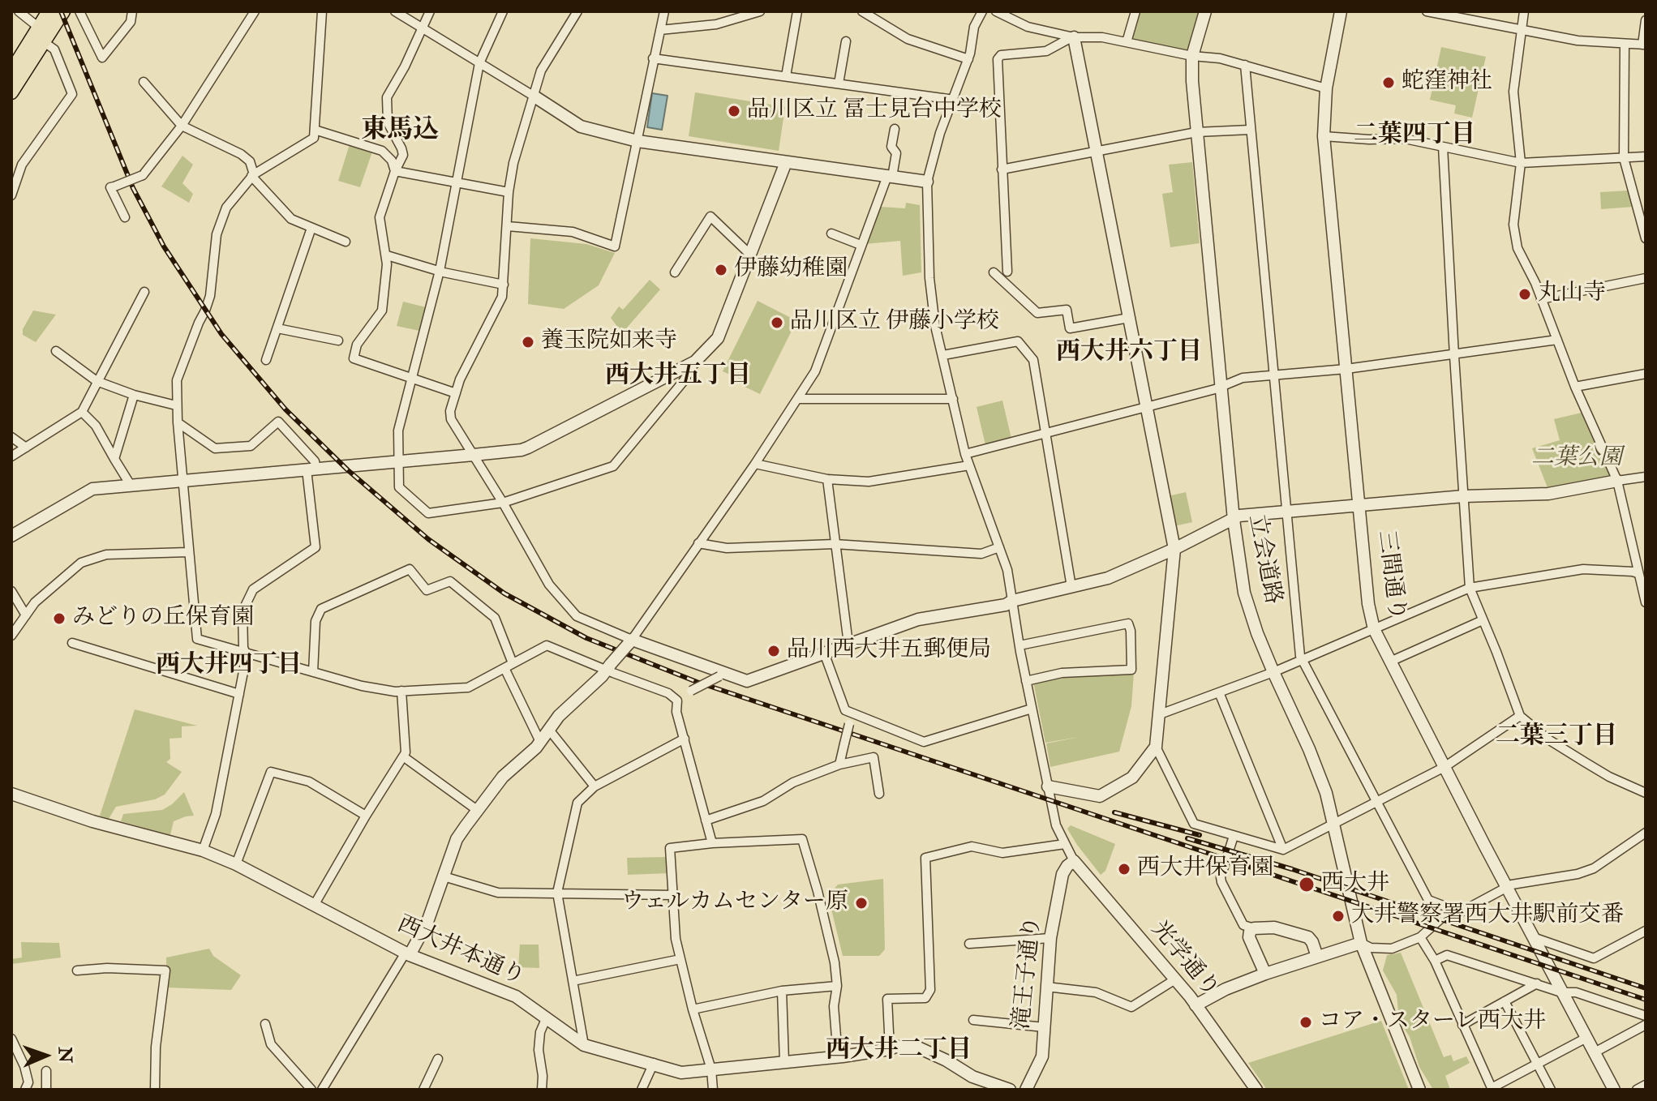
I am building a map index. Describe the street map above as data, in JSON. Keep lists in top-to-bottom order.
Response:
{
  "streets": {
    "street": [
      "立会道路",
      "三間通り",
      "西大井本通り",
      "光学通り",
      "滝王子通り"
    ]
  },
  "crossings": [
    ["光学通り", "滝王子通り"]
  ],
  "districts": [
    "東馬込",
    "二葉四丁目",
    "西大井六丁目",
    "西大井五丁目",
    "西大井四丁目",
    "二葉三丁目",
    "西大井二丁目"
  ],
  "parks": ["二葉公園"],
  "places": [
    "蛇窪神社",
    "品川区立 冨士見台中学校",
    "伊藤幼稚園",
    "丸山寺",
    "品川区立 伊藤小学校",
    "養玉院如来寺",
    "みどりの丘保育園",
    "品川西大井五郵便局",
    "西大井保育園",
    "西大井",
    "ウェルカムセンター原",
    "大井警察署西大井駅前交番",
    "コア・スターレ西大井"
  ],
  "north": "right"
}
